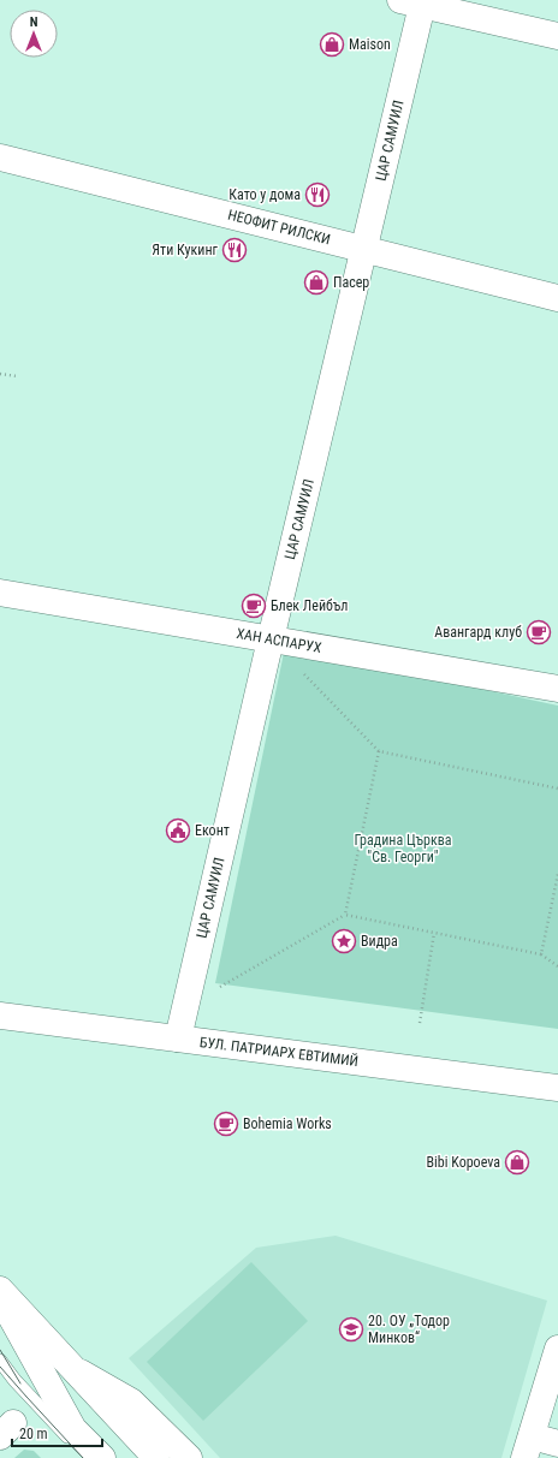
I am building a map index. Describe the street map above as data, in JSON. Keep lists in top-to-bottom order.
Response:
{
  "streets": {
    "street": [
      "ЦАР САМУИЛ",
      "НЕОФИТ РИЛСКИ",
      "ХАН АСПАРУХ",
      "БУЛ. ПАТРИАРХ ЕВТИМИЙ"
    ]
  },
  "crossings": [
    ["ЦАР САМУИЛ", "НЕОФИТ РИЛСКИ"],
    ["ЦАР САМУИЛ", "ХАН АСПАРУХ"],
    ["ЦАР САМУИЛ", "БУЛ. ПАТРИАРХ ЕВТИМИЙ"]
  ],
  "parks": ["Градина Църква \"Св. Георги\""],
  "places": {
    "shop": ["Maison", "Пасер", "Bibi Kopoeva"],
    "restaurant": ["Като у дома", "Яти Кукинг"],
    "cafe": ["Блек Лейбъл", "Авангард клуб", "Bohemia Works"],
    "public building": ["Еконт"],
    "place": ["Видра"],
    "school or university": ["20. ОУ „Тодор Минков“"]
  },
  "scale_bar": "20 m",
  "north": "top"
}
